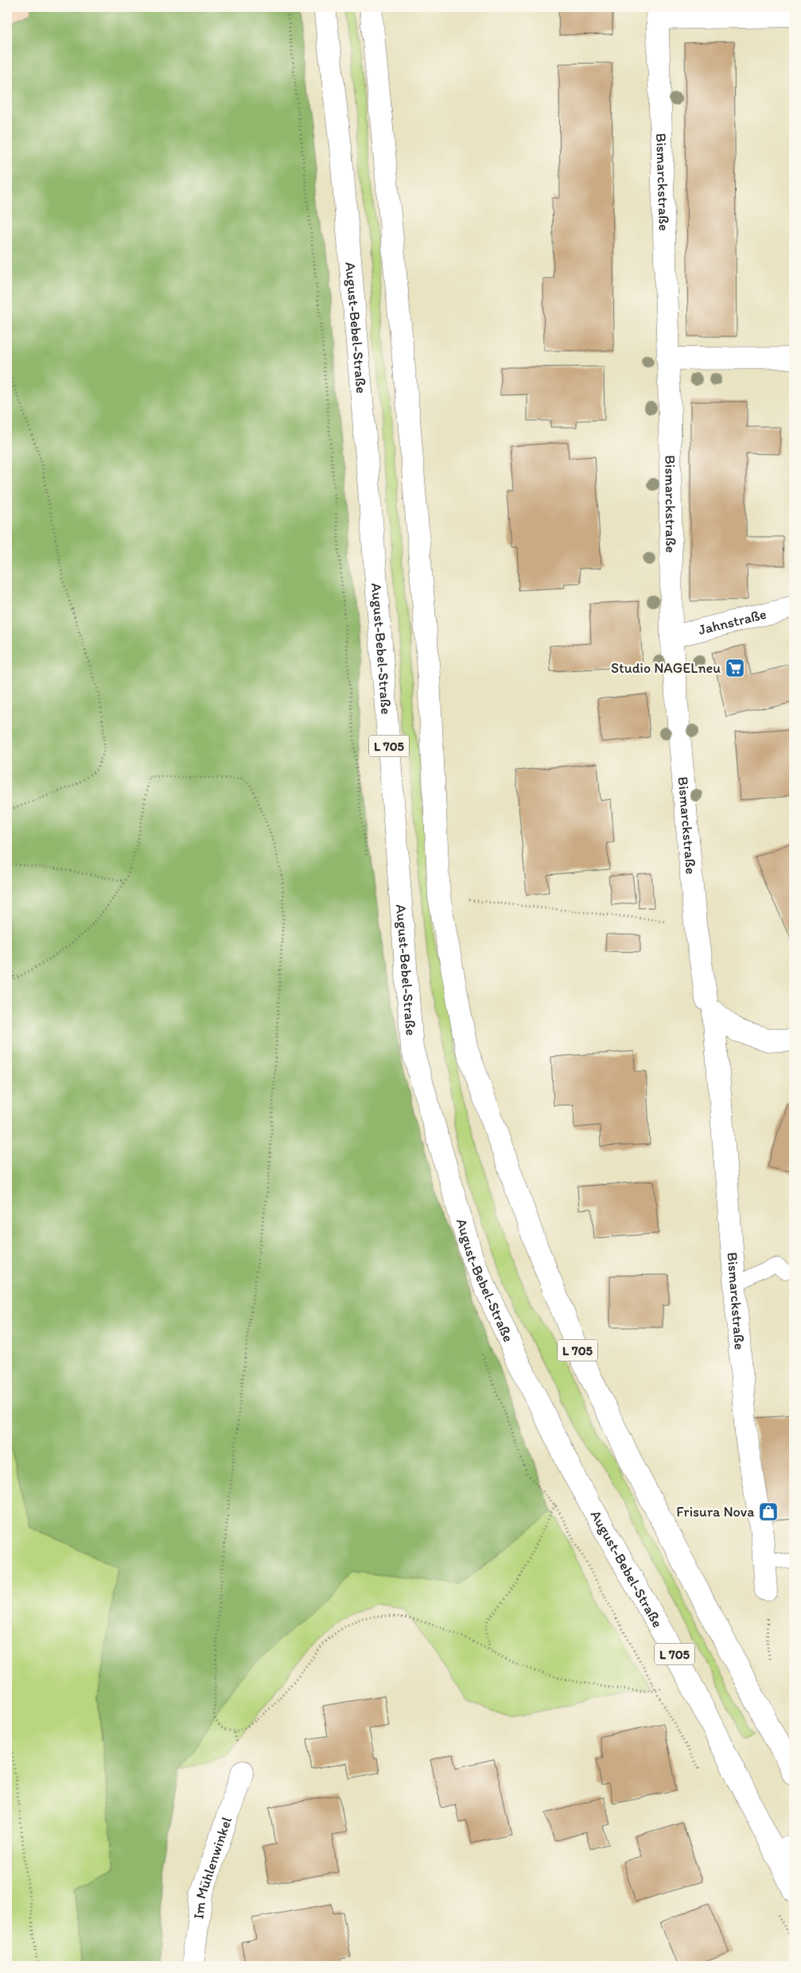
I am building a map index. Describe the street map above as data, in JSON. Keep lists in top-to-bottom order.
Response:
{
  "streets": {
    "main road": [
      "Bismarckstraße",
      "August-Bebel-Straße",
      "Jahnstraße",
      "L 705",
      "Im Mühlenwinkel"
    ]
  },
  "crossings": [
    ["Bismarckstraße", "Jahnstraße"]
  ],
  "places": {
    "supermarket": ["Studio NAGELneu"],
    "shop": ["Frisura Nova"]
  }
}
